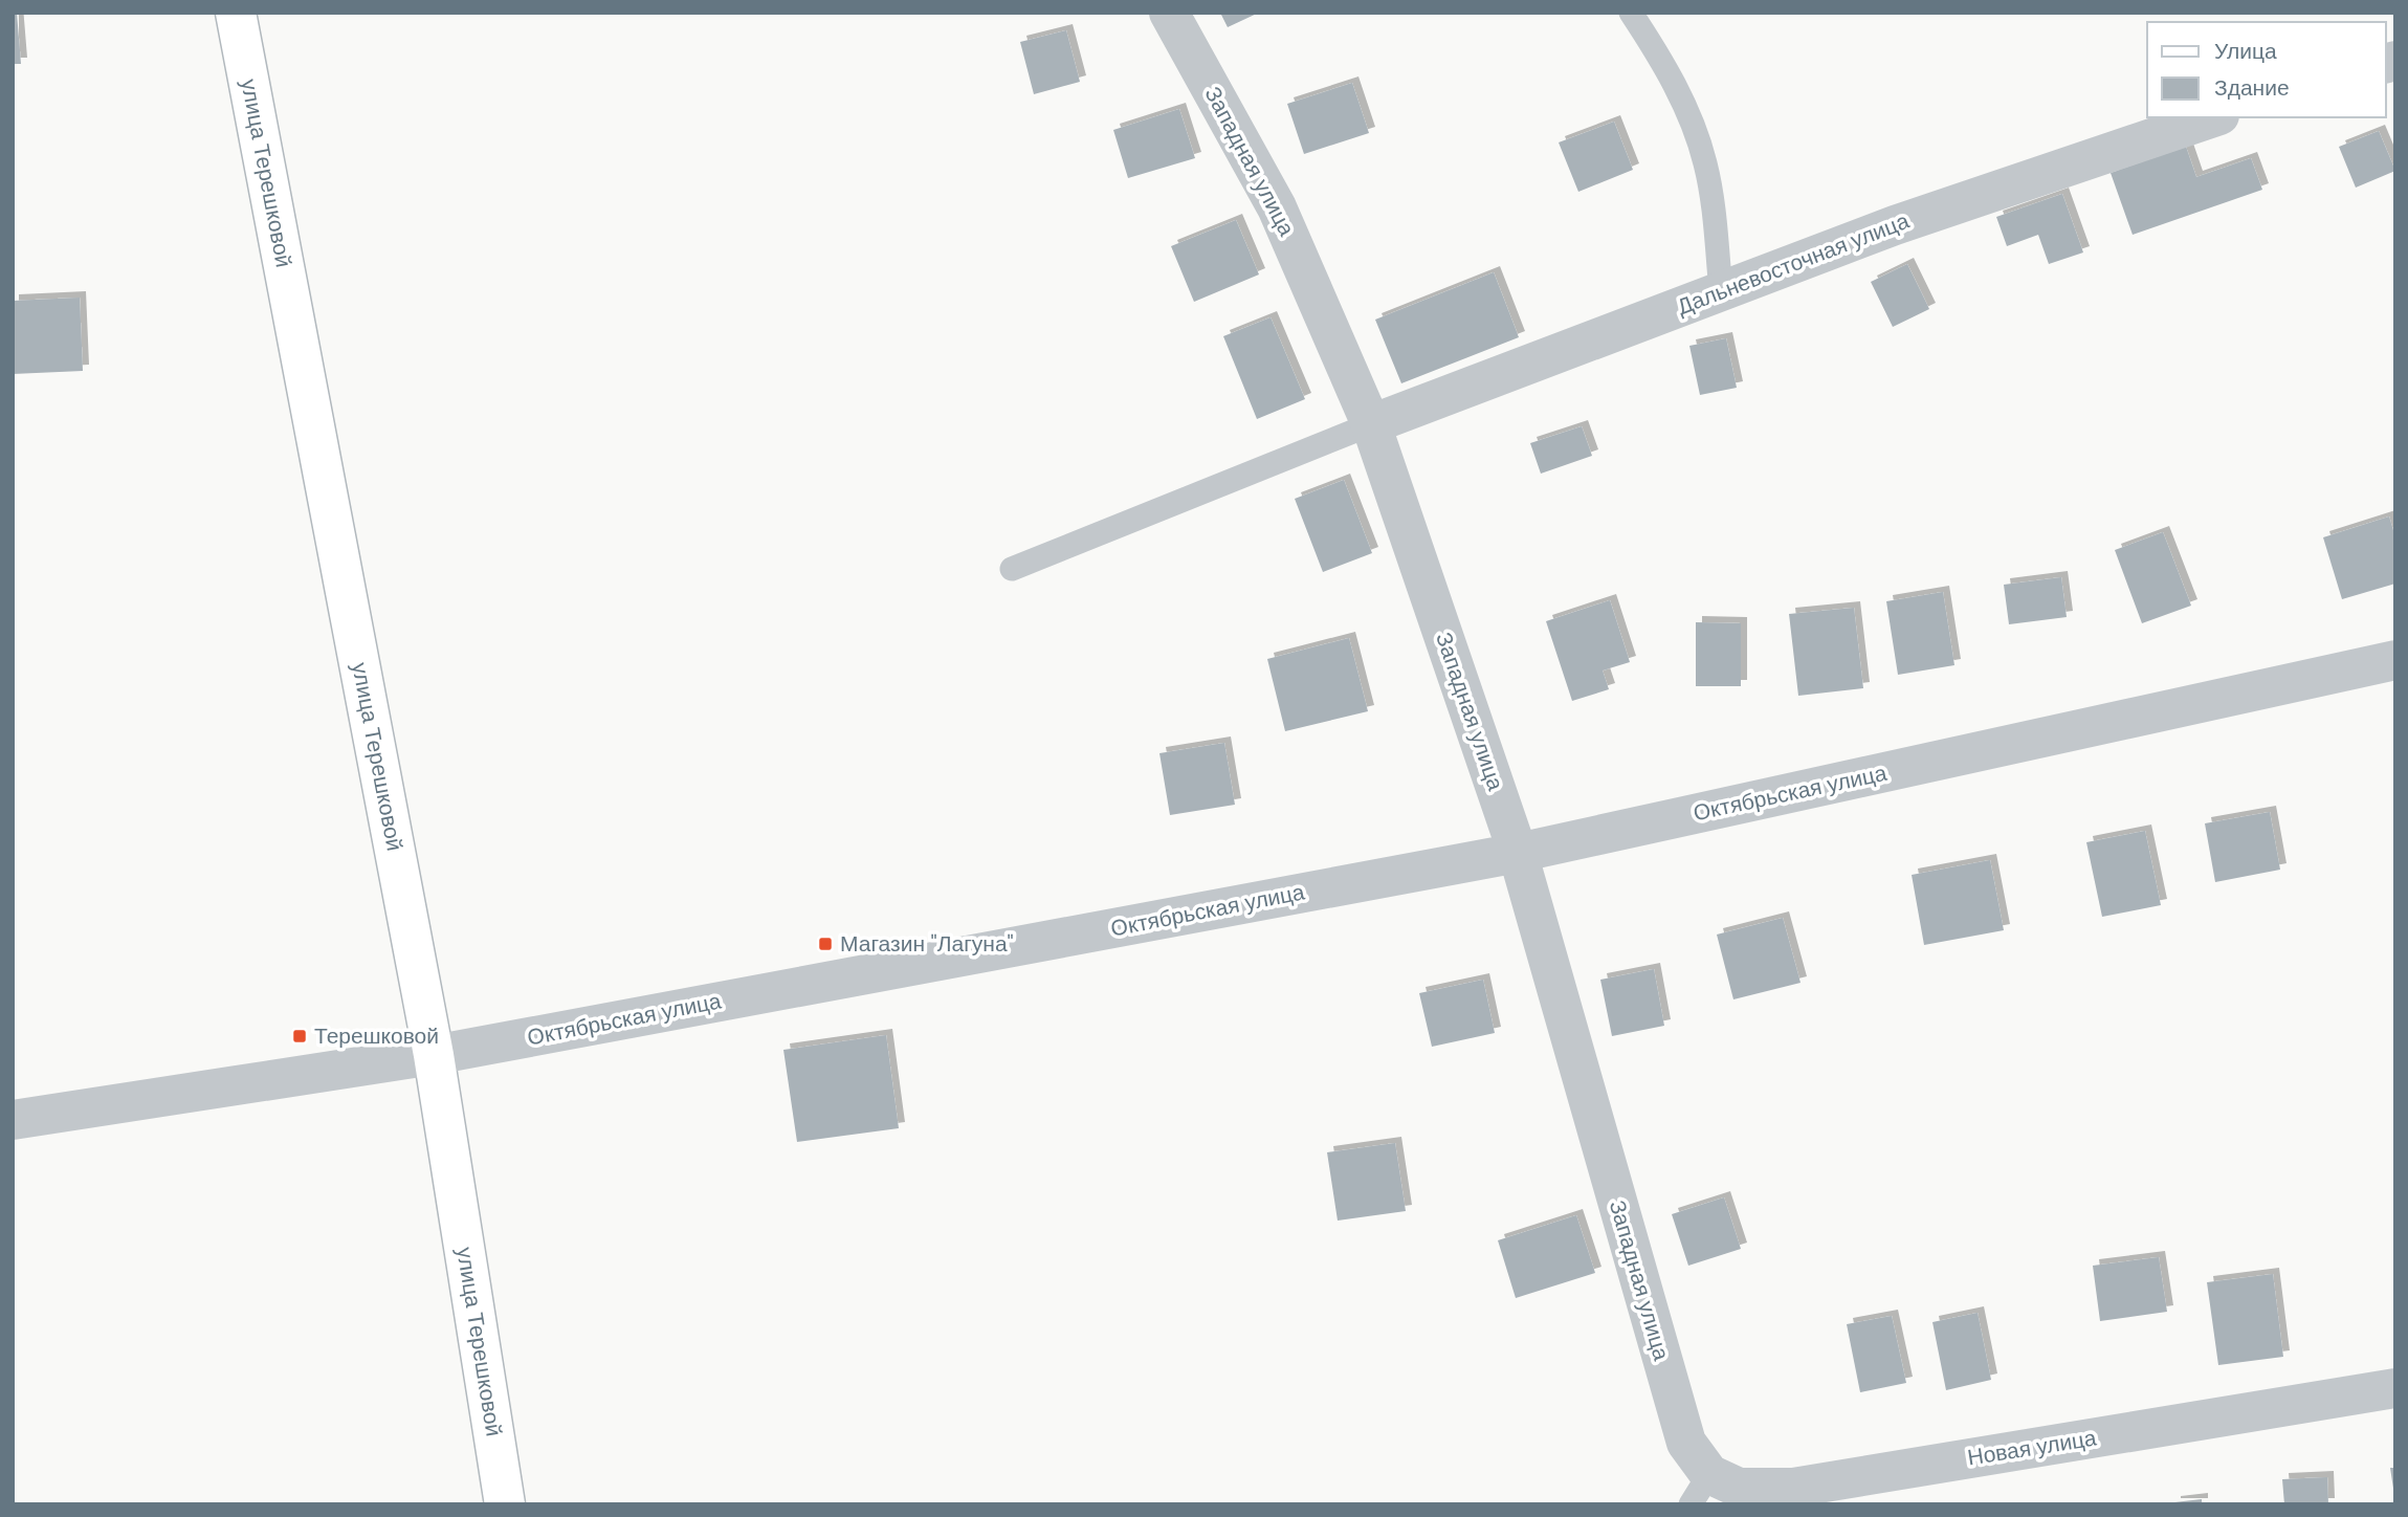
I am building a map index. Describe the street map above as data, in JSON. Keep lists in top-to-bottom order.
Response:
{
  "streets": {
    "main road": ["улица Терешковой"],
    "street": [
      "Западная улица",
      "Дальневосточная улица",
      "Октябрьская улица",
      "Новая улица"
    ]
  },
  "crossings": [
    ["Западная улица", "Дальневосточная улица"],
    ["Западная улица", "Октябрьская улица"],
    ["Западная улица", "Новая улица"],
    ["улица Терешковой", "Октябрьская улица"]
  ],
  "places": {
    "transit": ["Магазин \"Лагуна\"", "Терешковой"]
  },
  "legend": ["Улица", "Здание"]
}
